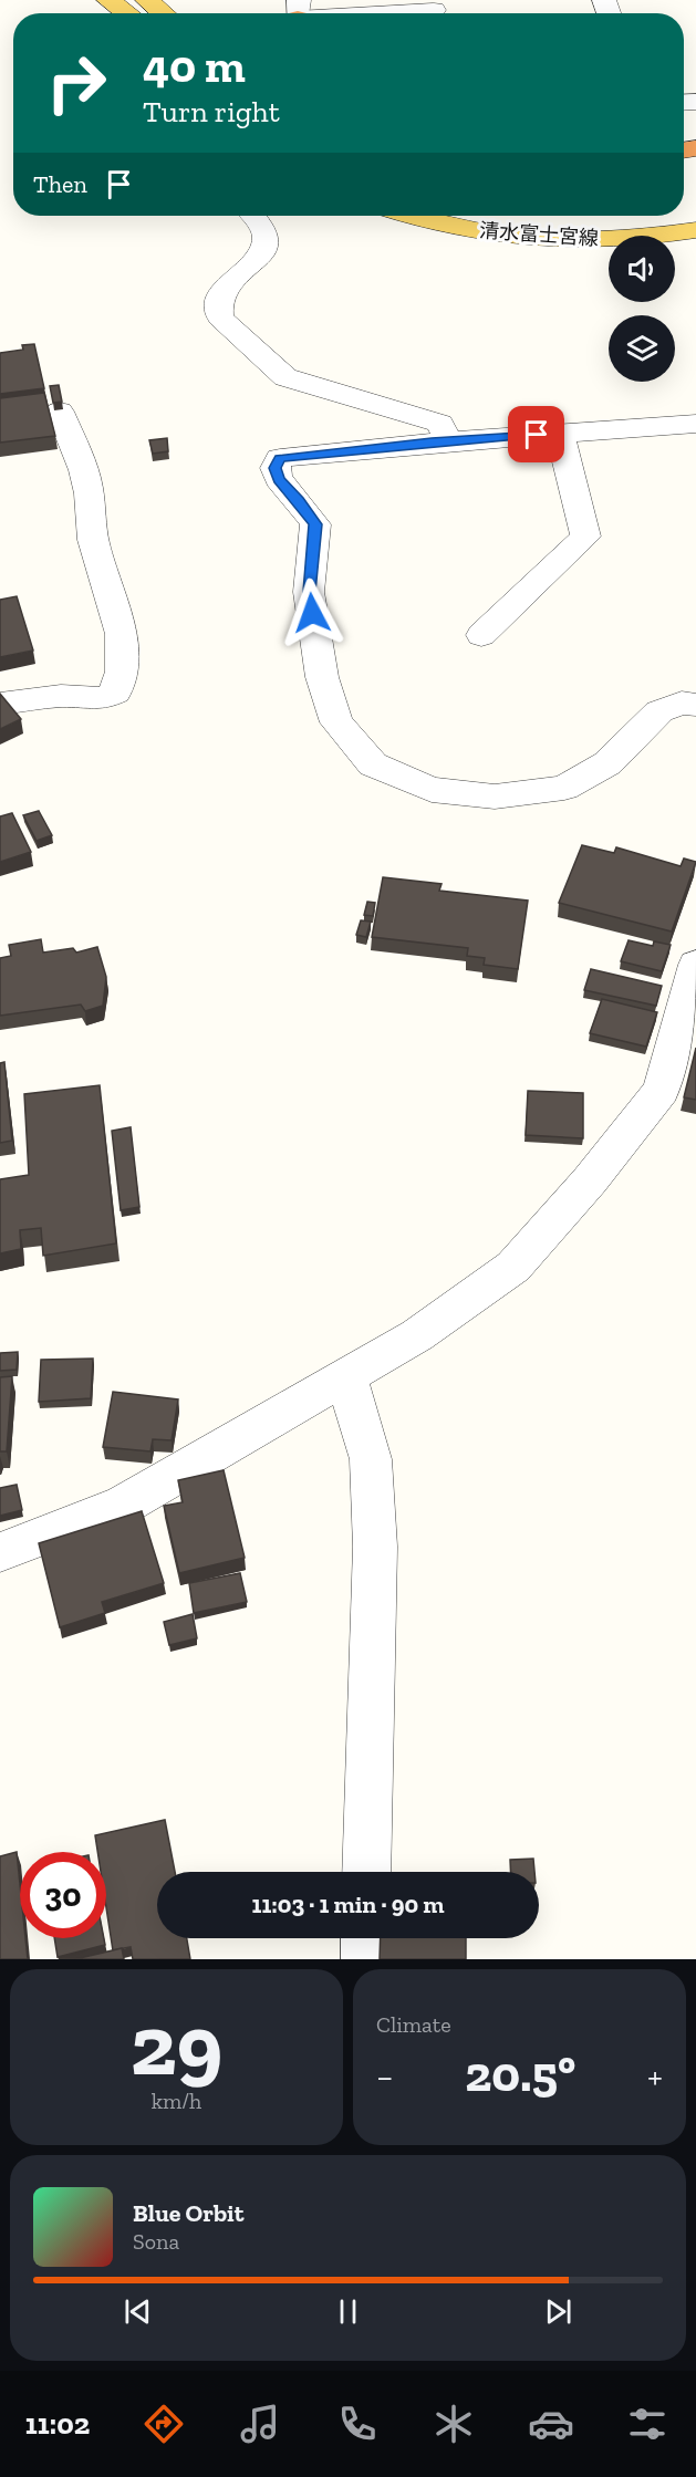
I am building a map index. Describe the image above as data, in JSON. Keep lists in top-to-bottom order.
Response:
{
  "streets": {
    "main road": ["清水富士宮線"]
  },
  "page": {
    "turn": ["40 m", "Turn right"],
    "then": "Then",
    "limit": "30",
    "trip": "11:03 · 1 min · 90 m",
    "tile": [
      ["29", "km/h"],
      "Climate"
    ],
    "heat": ["−", "20.5°", "+"],
    "song": ["Blue Orbit", "Sona"],
    "tabs": "11:02"
  }
}
